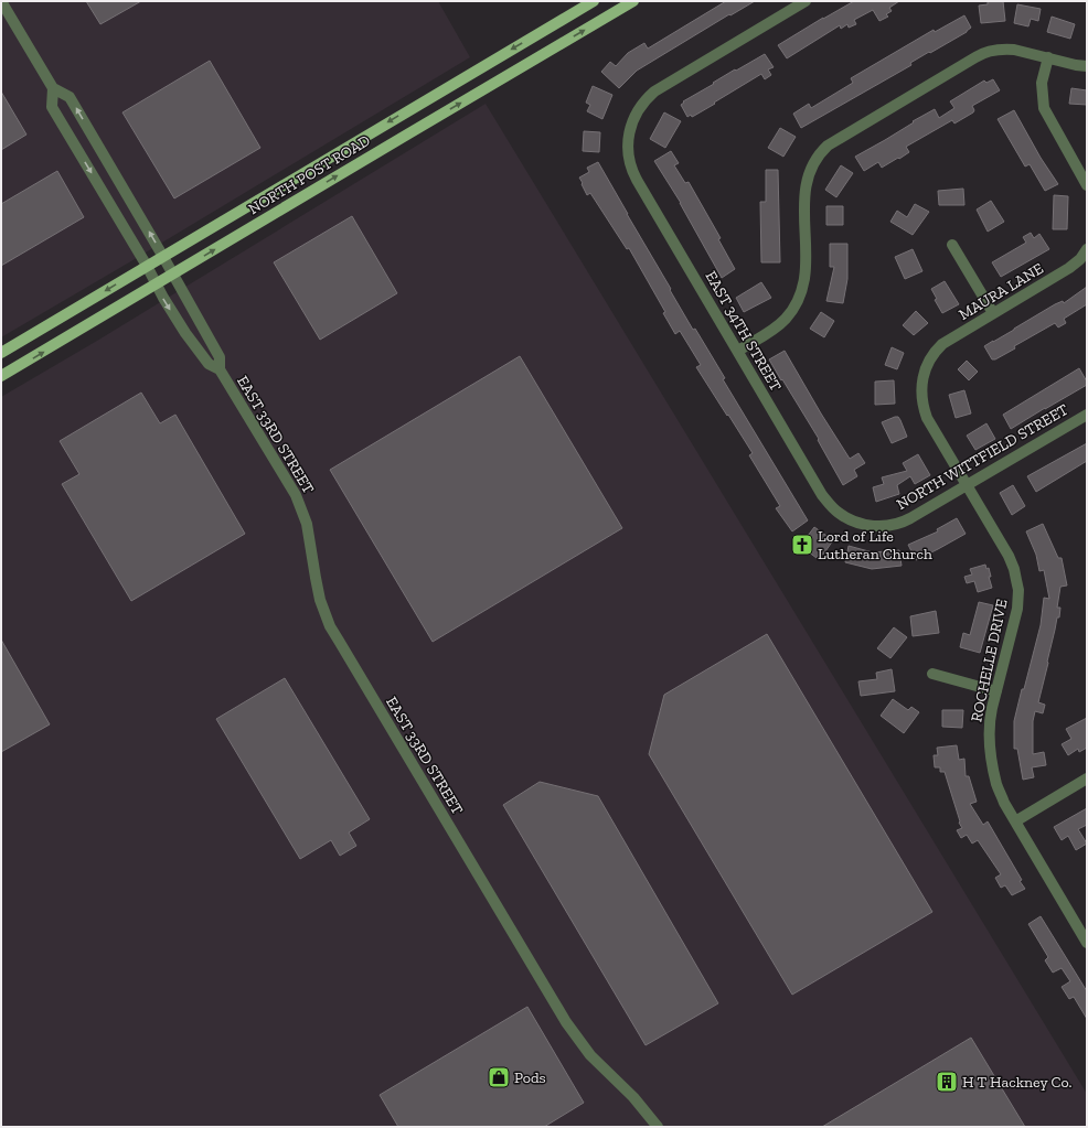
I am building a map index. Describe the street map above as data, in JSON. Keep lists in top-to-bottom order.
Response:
{
  "streets": {
    "main road": ["NORTH POST ROAD"],
    "street": [
      "MAURA LANE",
      "EAST 34TH STREET",
      "EAST 33RD STREET",
      "NORTH WITTFIELD STREET",
      "ROCHELLE DRIVE"
    ]
  },
  "crossings": [
    ["NORTH POST ROAD", "EAST 33RD STREET"],
    ["MAURA LANE", "ROCHELLE DRIVE"],
    ["EAST 34TH STREET", "NORTH WITTFIELD STREET"],
    ["NORTH WITTFIELD STREET", "ROCHELLE DRIVE"]
  ],
  "places": {
    "church": ["Lord of Life Lutheran Church"],
    "shop": ["Pods"],
    "building": ["H T Hackney Co."]
  }
}
